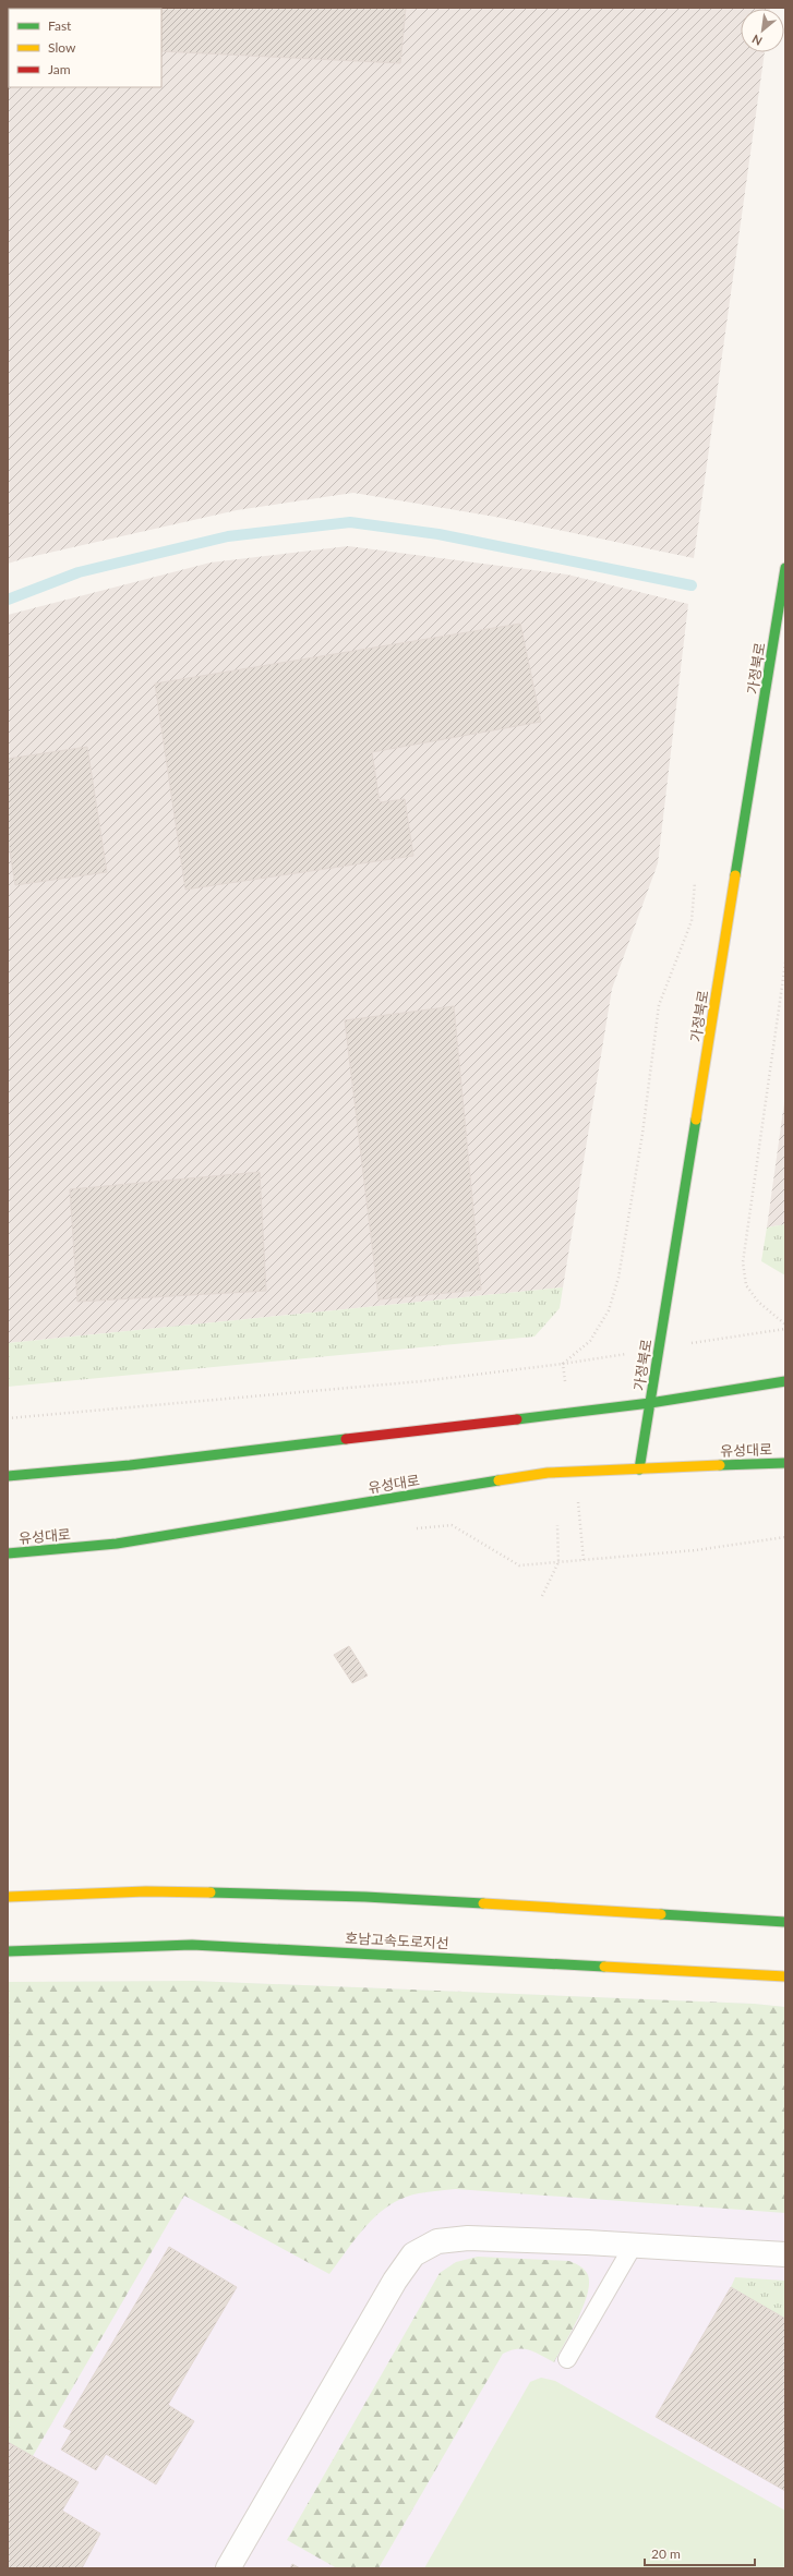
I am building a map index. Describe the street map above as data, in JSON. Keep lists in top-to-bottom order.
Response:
{
  "streets": {
    "main road": ["가정북로", "유성대로", "호남고속도로지선"]
  },
  "crossings": [
    ["가정북로", "유성대로"]
  ],
  "legend": ["Fast", "Slow", "Jam"],
  "scale_bar": "20 m",
  "north": "bottom left"
}
